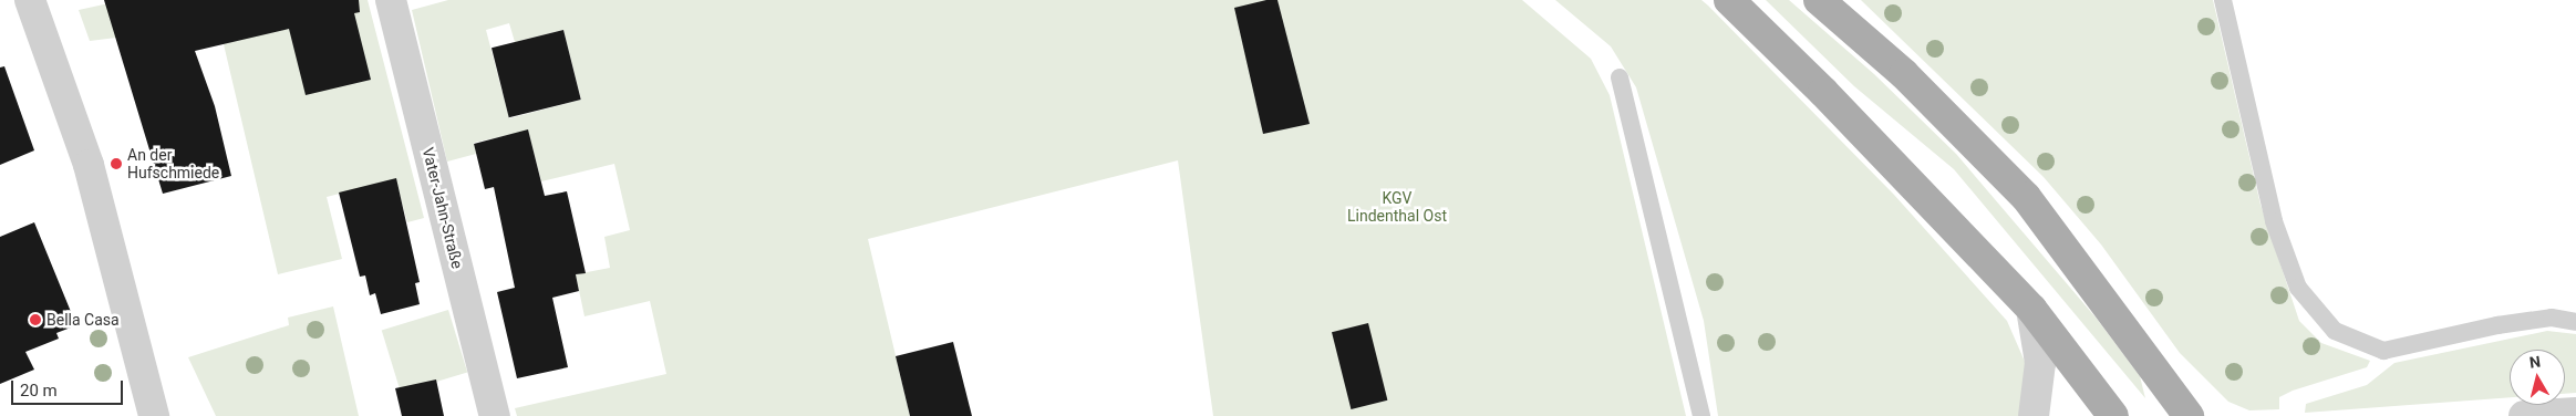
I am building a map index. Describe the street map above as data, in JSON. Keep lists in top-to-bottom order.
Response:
{
  "streets": {
    "street": ["Vater-Jahn-Straße"]
  },
  "parks": ["KGV Lindenthal Ost"],
  "places": ["An der Hufschmiede", "Bella Casa"],
  "scale_bar": "20 m",
  "north": "top"
}
